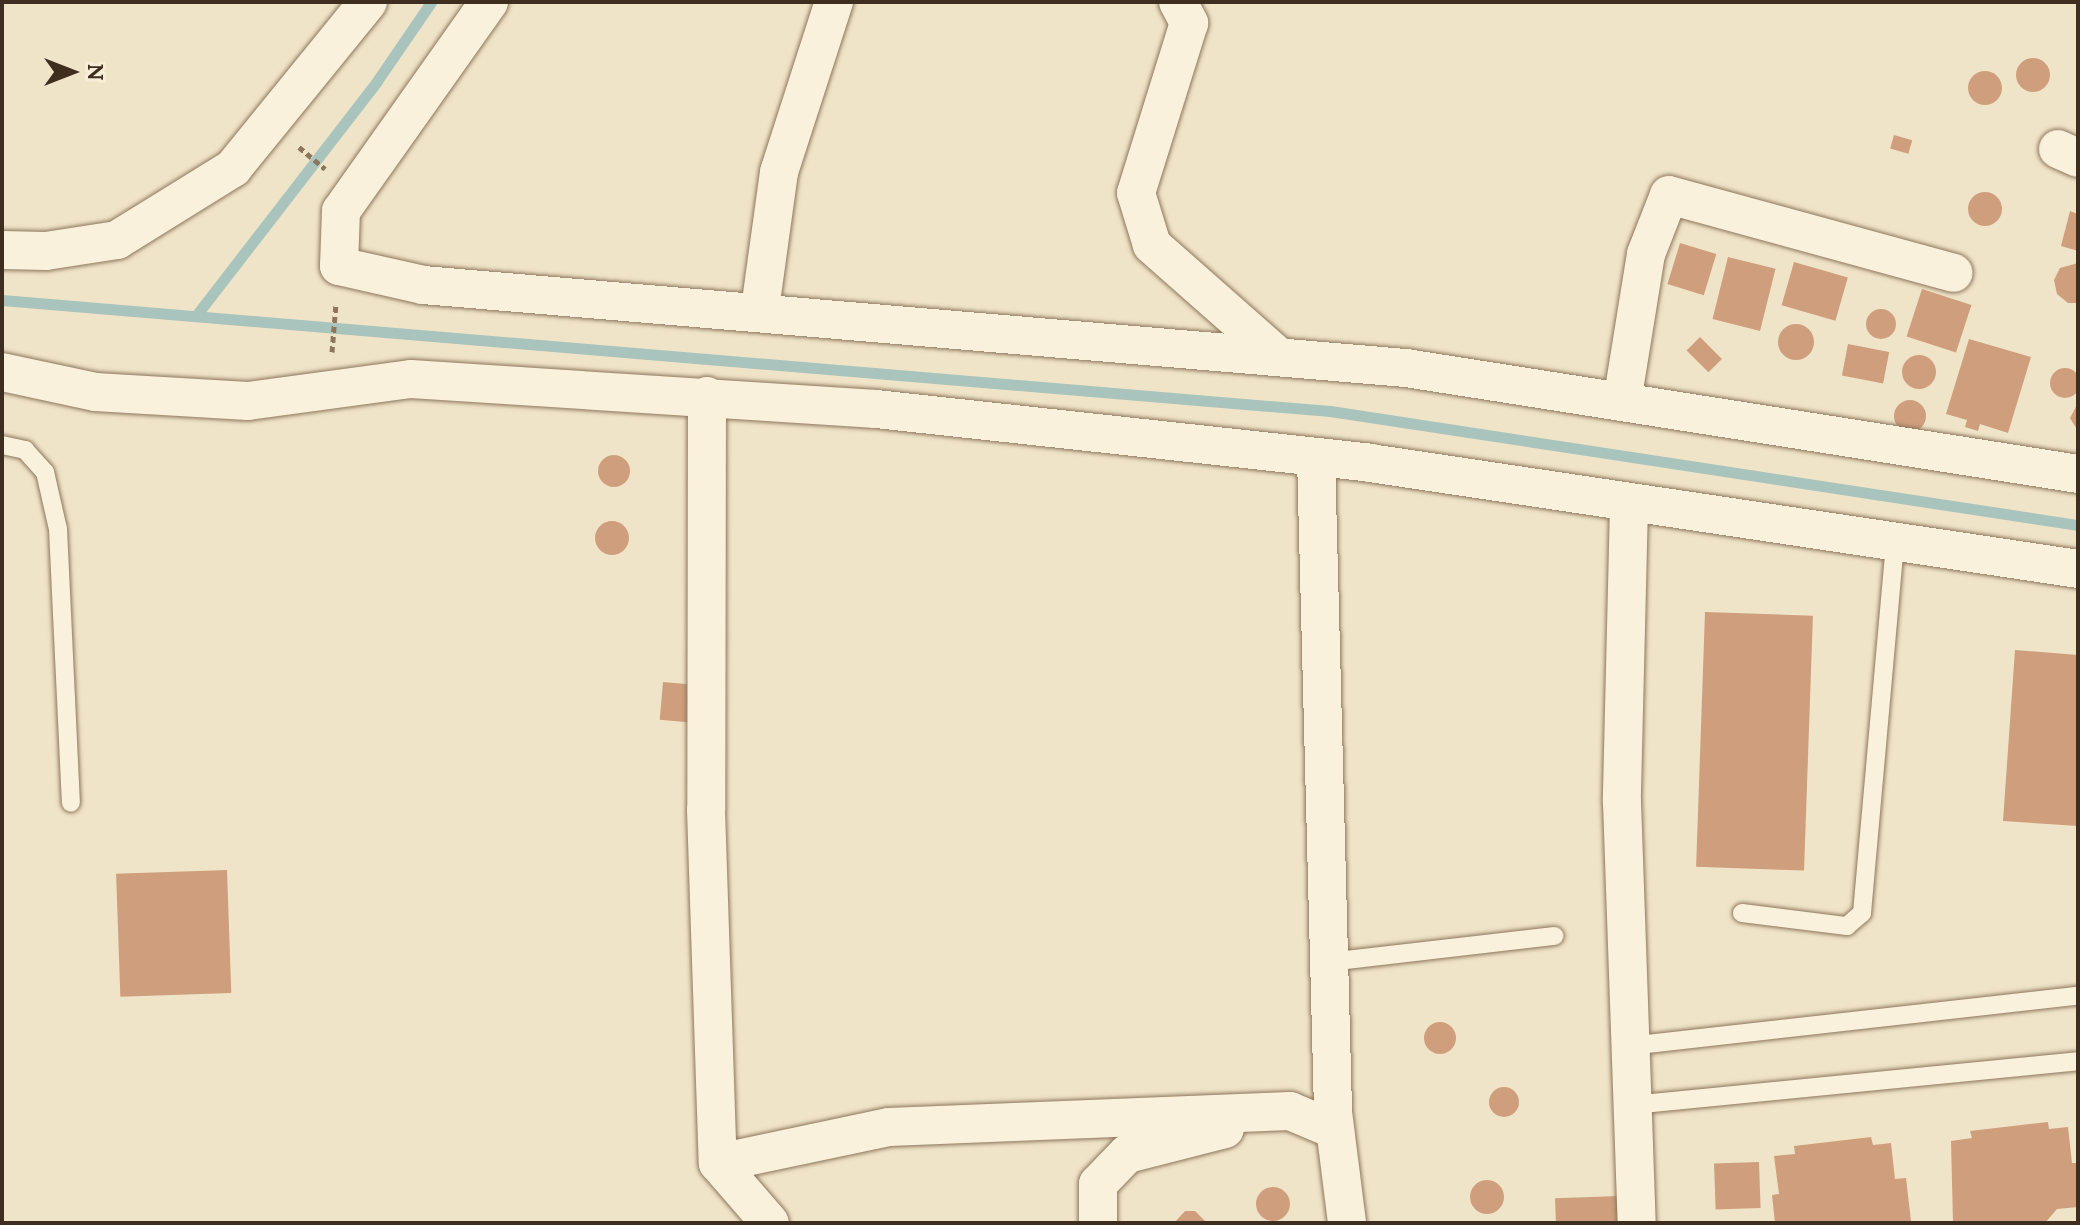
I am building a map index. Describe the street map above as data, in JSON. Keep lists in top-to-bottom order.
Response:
{
  "north": "right"
}
